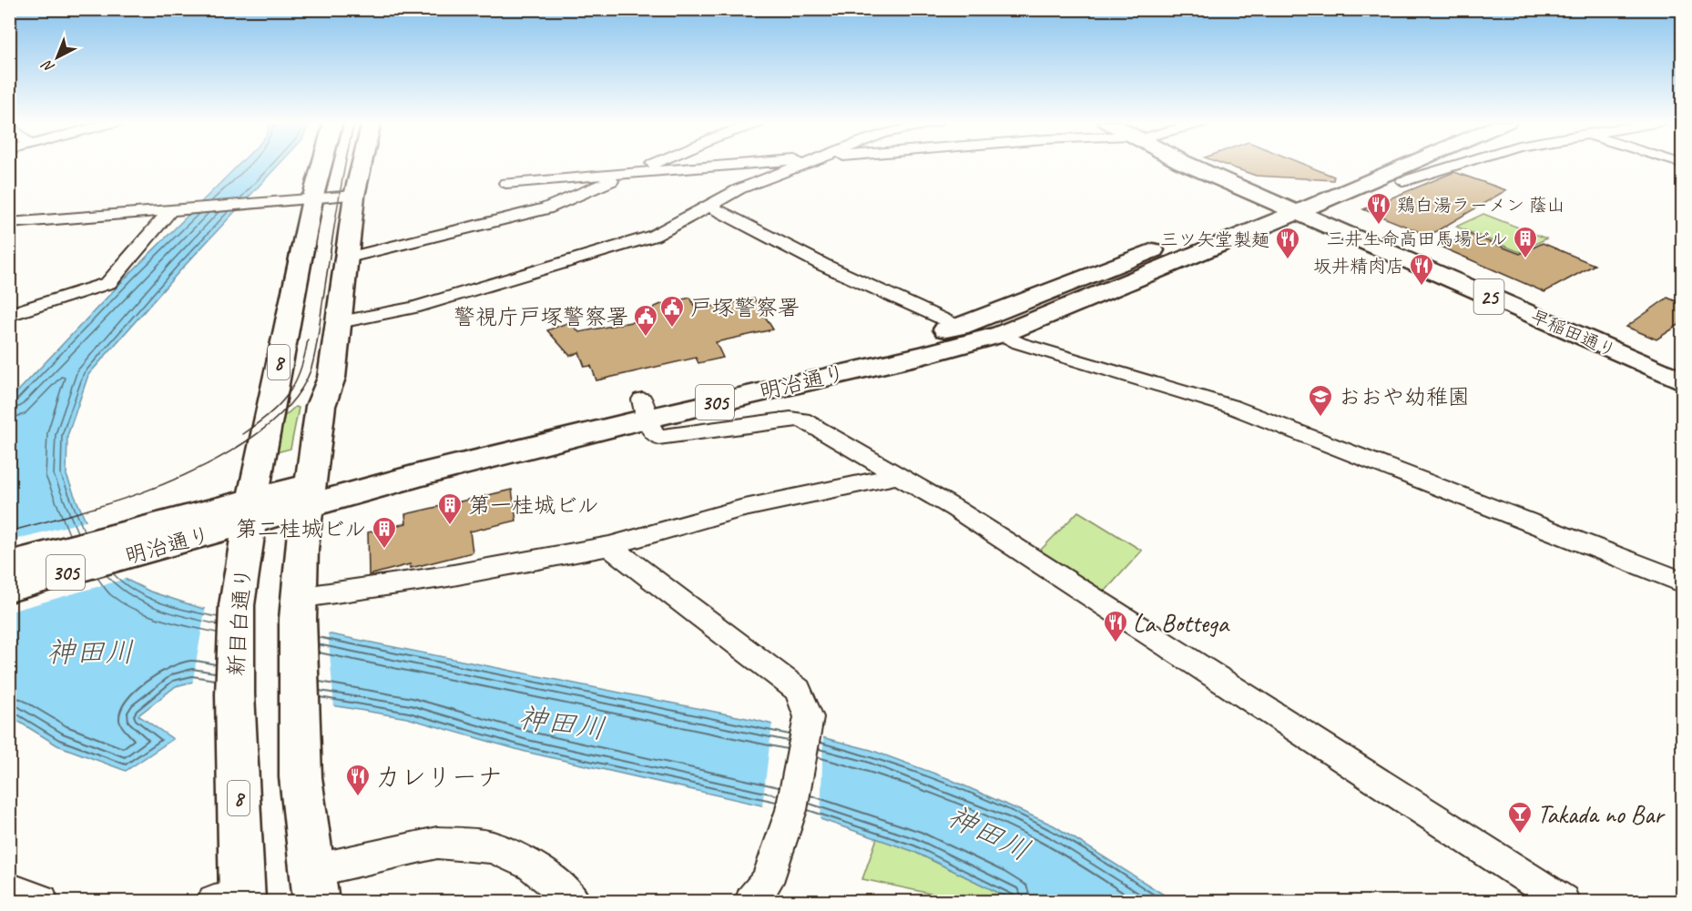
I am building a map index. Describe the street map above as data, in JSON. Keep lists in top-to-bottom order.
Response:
{
  "streets": {
    "main road": [
      "25",
      "早稲田通り",
      "8",
      "明治通り",
      "305",
      "新目白通り"
    ]
  },
  "crossings": [
    ["早稲田通り", "明治通り"],
    ["明治通り", "新目白通り"]
  ],
  "water": ["神田川"],
  "places": {
    "restaurant": [
      "鶏白湯ラーメン 蔭山",
      "三ツ矢堂製麺",
      "坂井精肉店",
      "La Bottega",
      "カレリーナ"
    ],
    "building": ["三井生命高田馬場ビル", "第一桂城ビル", "第二桂城ビル"],
    "public building": ["戸塚警察署", "警視庁戸塚警察署"],
    "school or university": ["おおや幼稚園"],
    "bar": ["Takada no Bar"]
  },
  "north": "bottom left"
}
